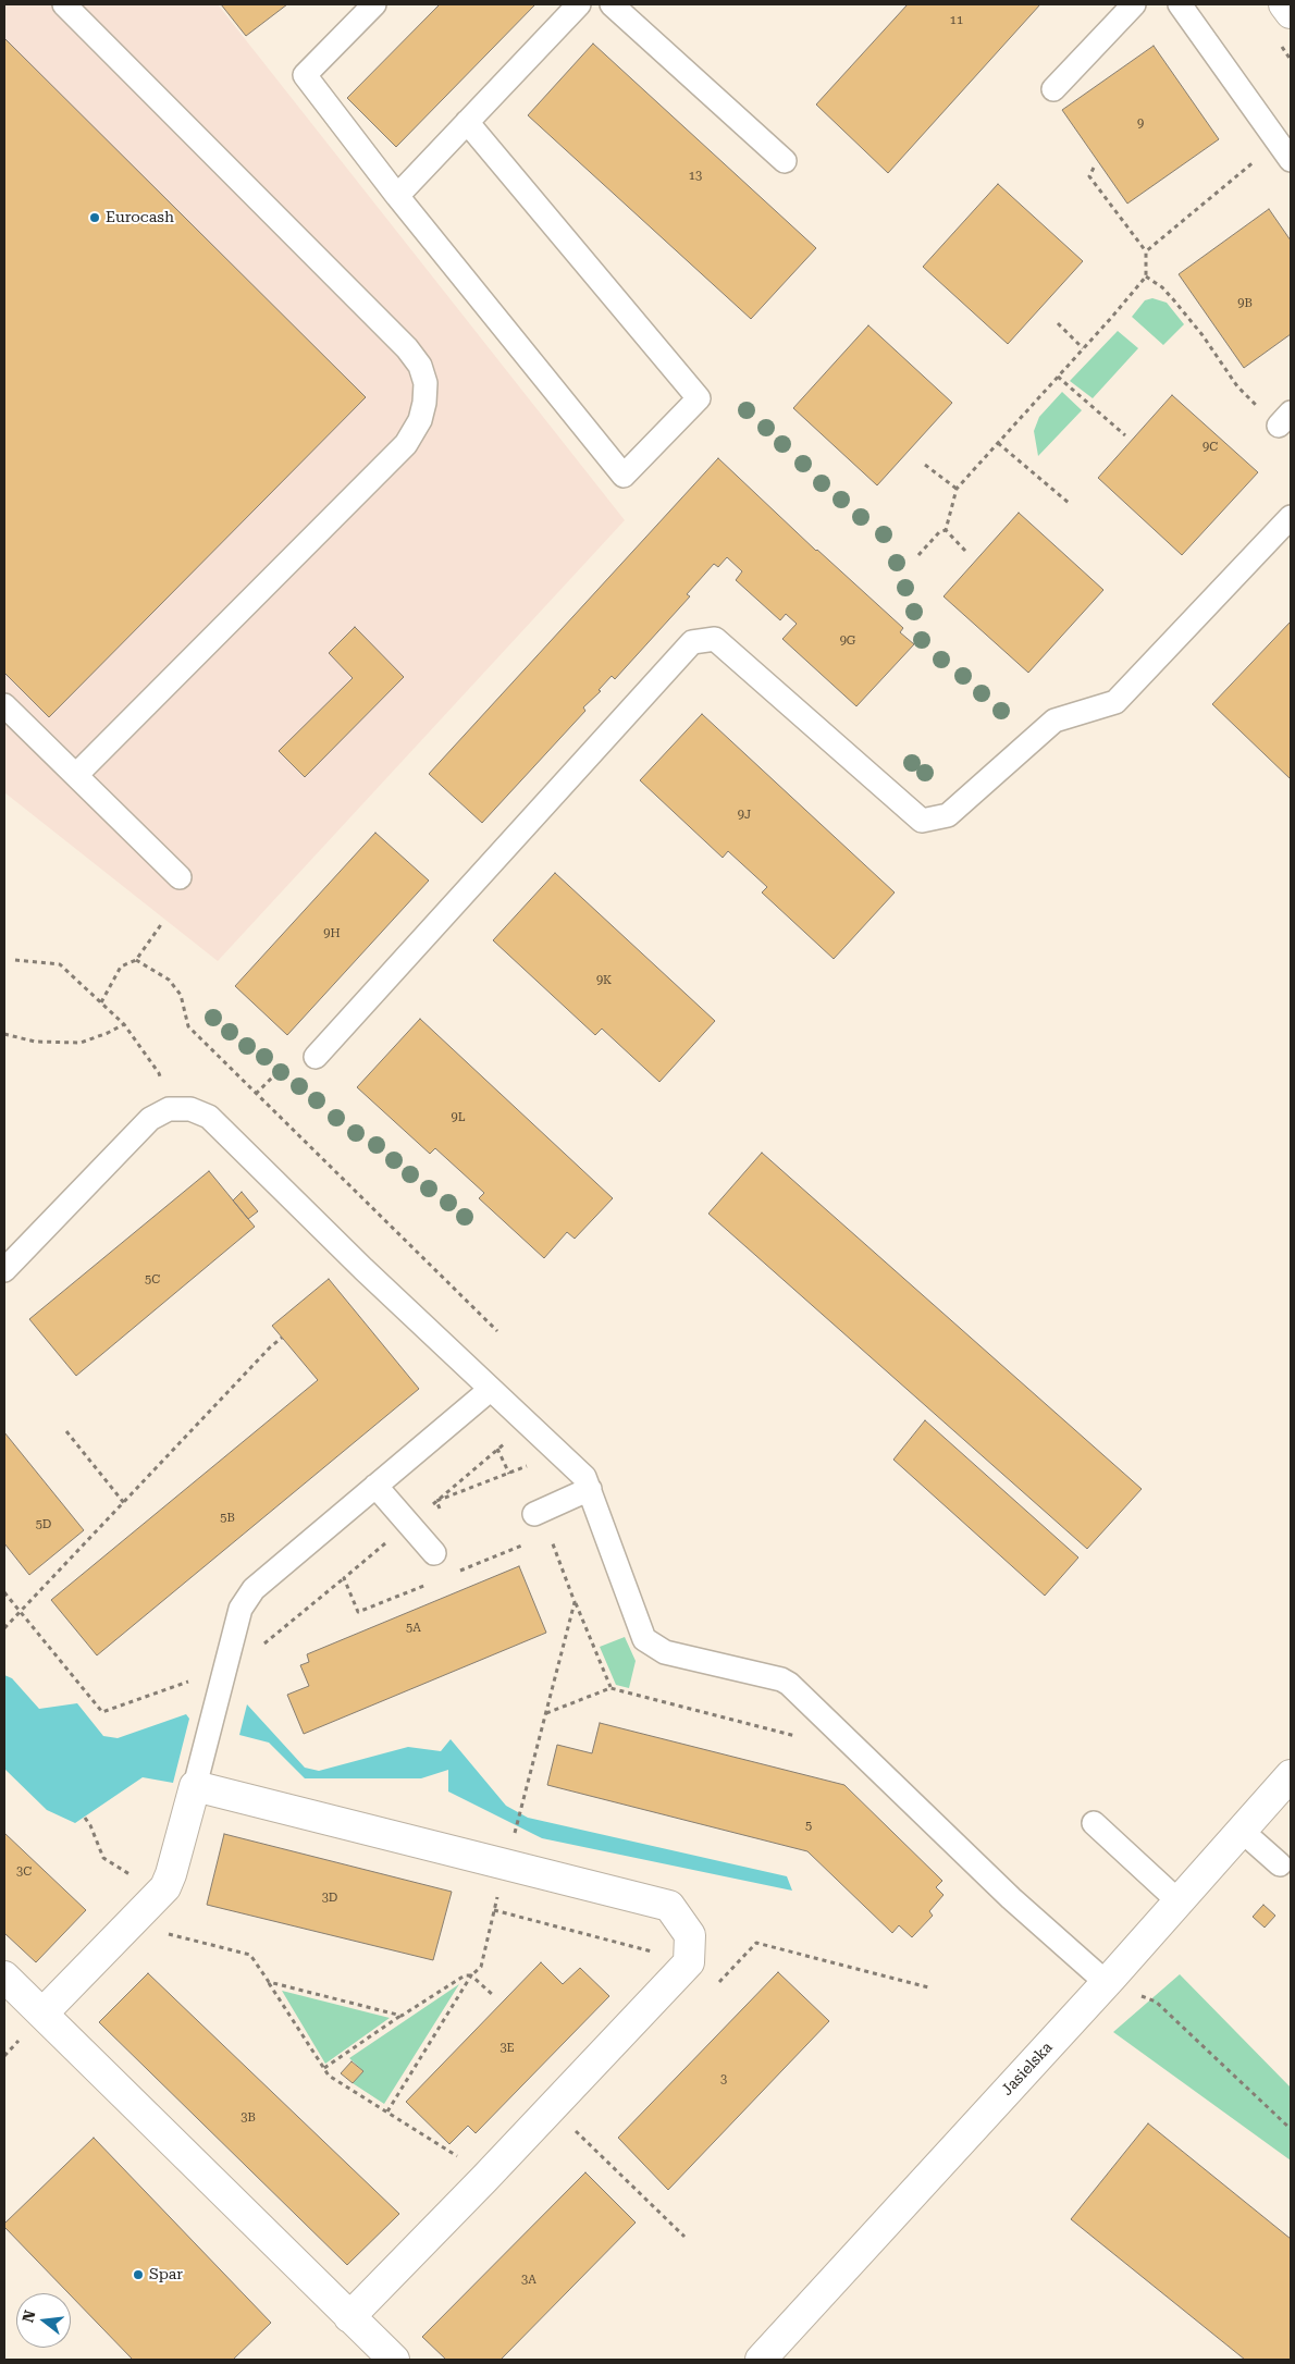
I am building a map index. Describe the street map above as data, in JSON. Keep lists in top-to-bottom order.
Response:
{
  "streets": {
    "street": ["Jasielska"]
  },
  "places": ["Eurocash", "Spar"],
  "house_numbers": [
    "11",
    "9",
    "13",
    "9B",
    "9C",
    "9G",
    "9J",
    "9H",
    "9K",
    "9L",
    "5C",
    "5B",
    "5D",
    "5A",
    "5",
    "3C",
    "3D",
    "3E",
    "3",
    "3B",
    "3A"
  ],
  "north": "left"
}
